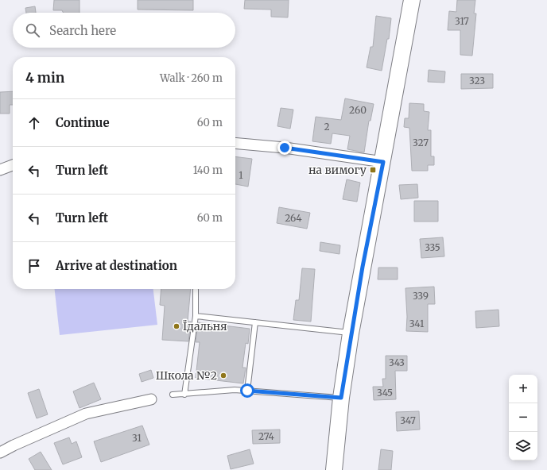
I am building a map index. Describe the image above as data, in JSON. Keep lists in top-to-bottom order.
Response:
{
  "places": {
    "transit": ["на вимогу"],
    "other": ["Їдальня", "Школа №2"]
  },
  "house_numbers": [
    "317",
    "323",
    "260",
    "2",
    "327",
    "1",
    "264",
    "335",
    "339",
    "341",
    "343",
    "345",
    "347",
    "274",
    "31"
  ],
  "page": {
    "search": "Search here",
    "heading": ["4 min", "Walk · 260 m"],
    "list": [
      ["Continue", "60 m"],
      ["Turn left", "140 m"],
      ["Turn left", "60 m"],
      "Arrive at destination"
    ],
    "map_buttons": ["+", "−"]
  }
}
